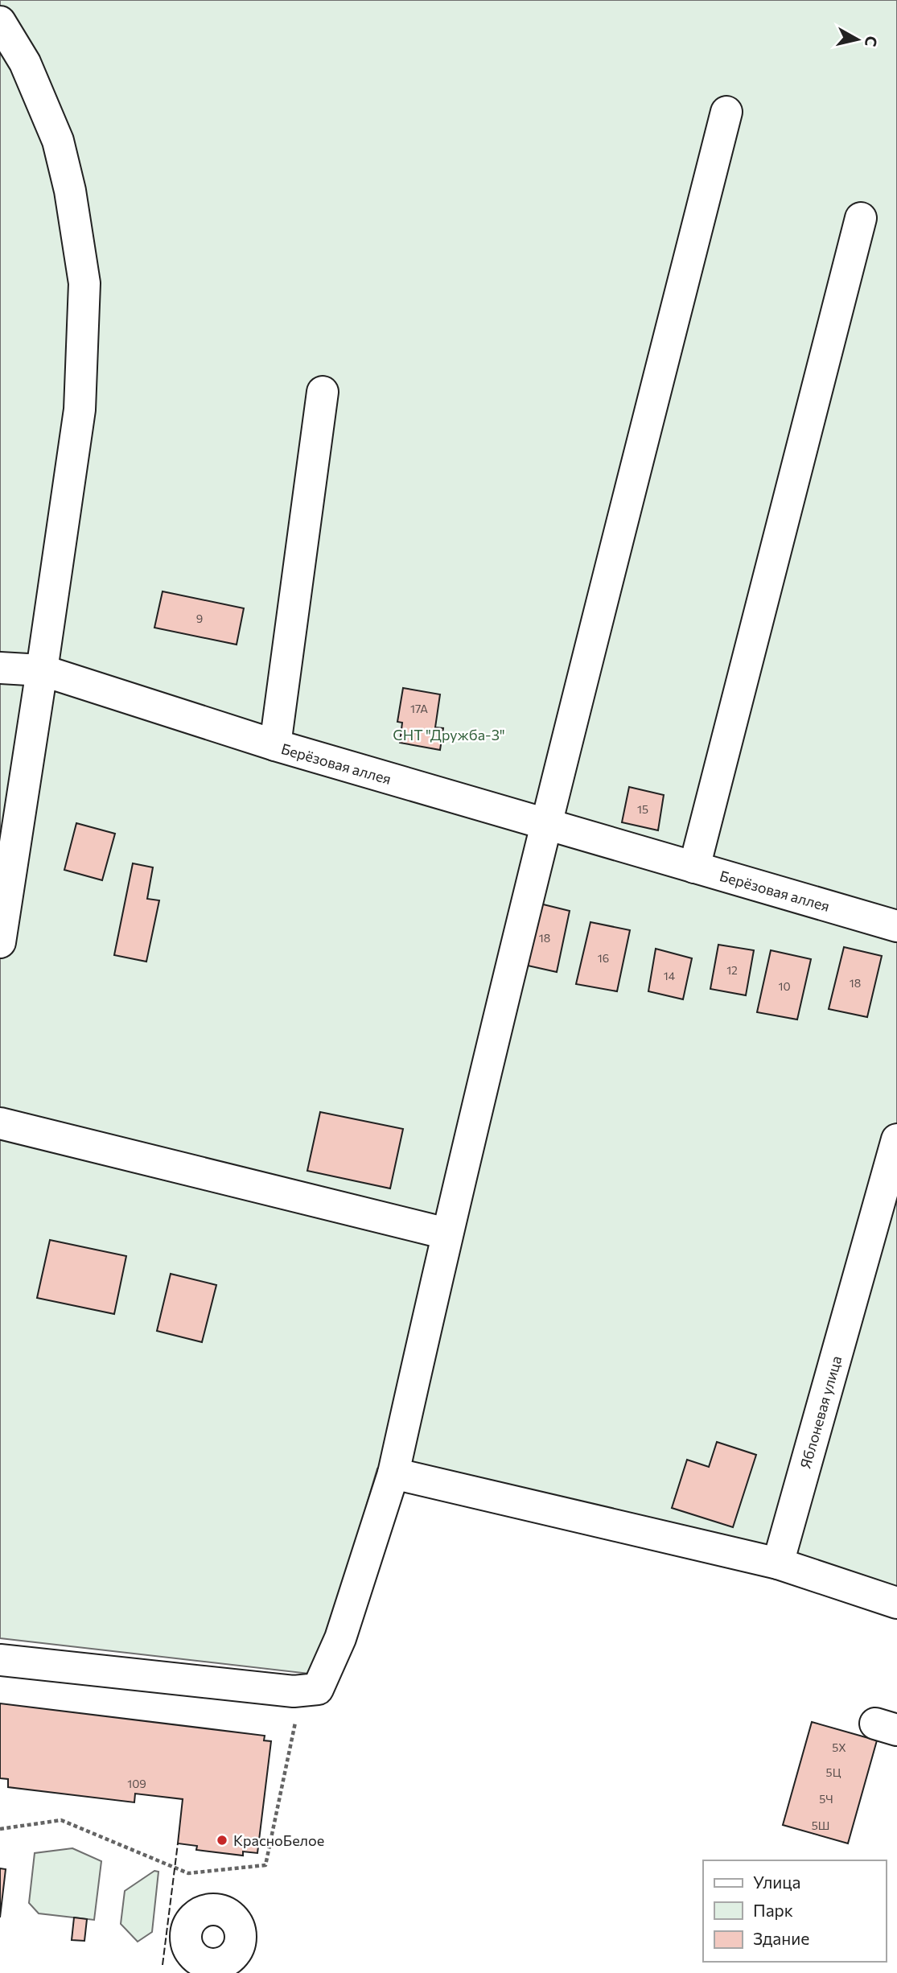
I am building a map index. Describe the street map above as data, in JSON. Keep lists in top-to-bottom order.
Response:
{
  "streets": {
    "street": ["Берёзовая аллея", "Яблоневая улица"]
  },
  "parks": ["СНТ \"Дружба-3\""],
  "places": ["КрасноБелое"],
  "house_numbers": [
    "9",
    "17А",
    "15",
    "18",
    "16",
    "12",
    "14",
    "18",
    "10",
    "5Х",
    "5Ц",
    "109",
    "5Ч",
    "5Ш"
  ],
  "legend": ["Улица", "Парк", "Здание"],
  "north": "right"
}
